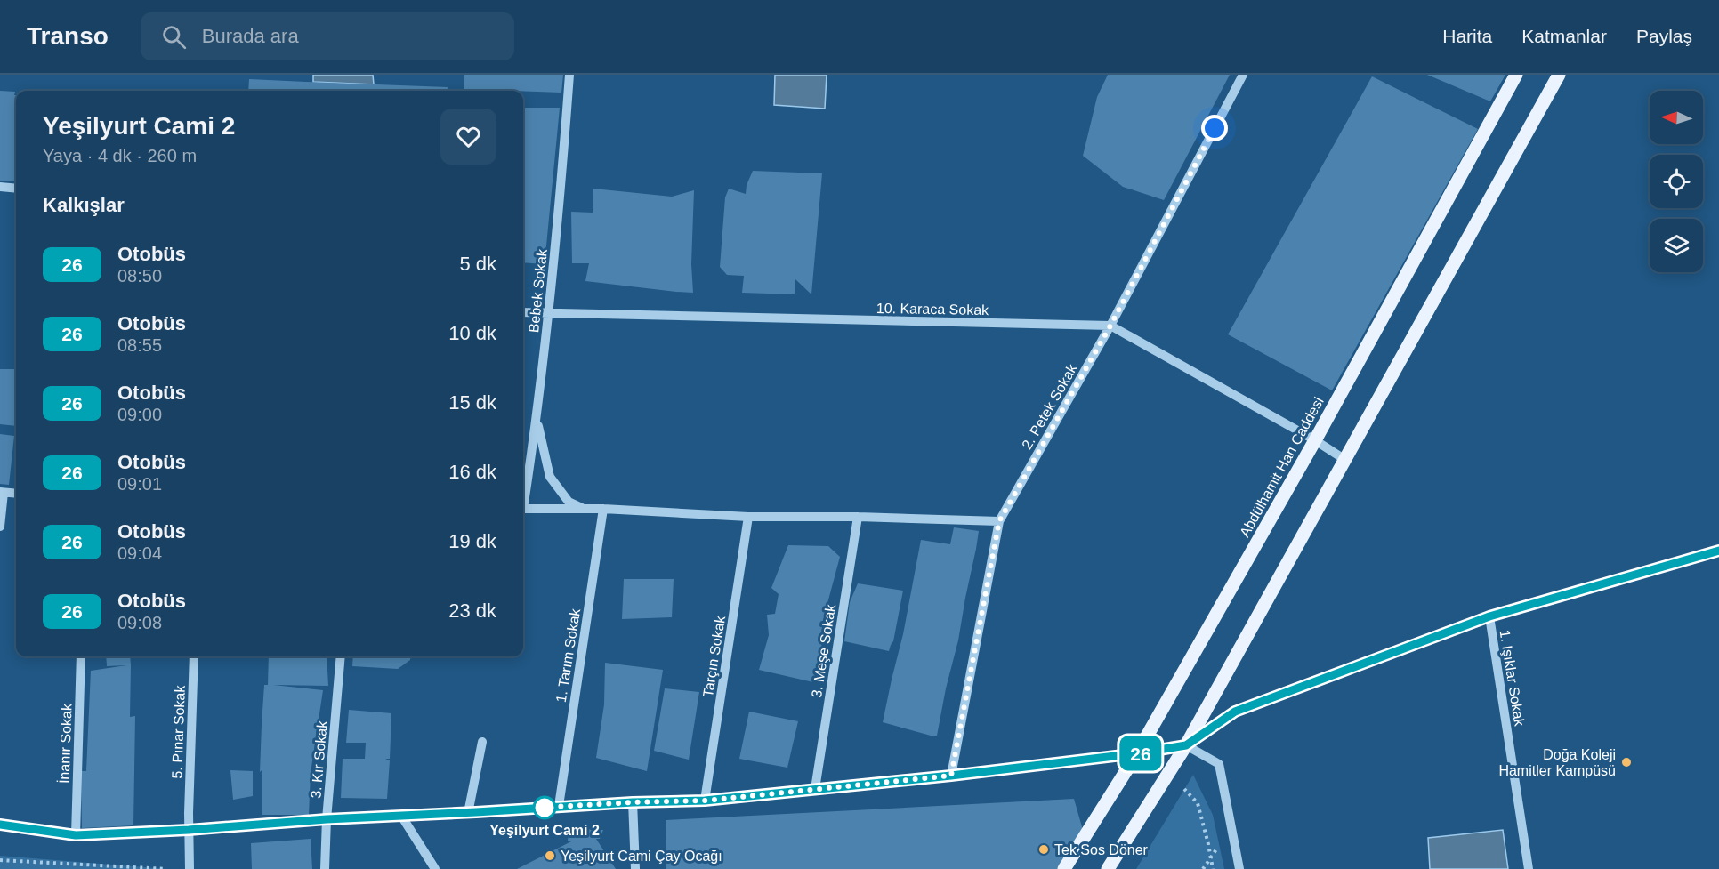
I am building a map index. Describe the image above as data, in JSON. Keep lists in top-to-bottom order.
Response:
{
  "streets": {
    "main road": ["Abdülhamit Han Caddesi"],
    "street": [
      "Bebek Sokak",
      "10. Karaca Sokak",
      "2. Petek Sokak",
      "3. Meşe Sokak",
      "1. Tarım Sokak",
      "Tarçın Sokak",
      "1. Işıklar Sokak",
      "5. Pınar Sokak",
      "İnanır Sokak",
      "3. Kır Sokak"
    ]
  },
  "crossings": [
    ["Bebek Sokak", "10. Karaca Sokak"],
    ["10. Karaca Sokak", "2. Petek Sokak"],
    ["10. Karaca Sokak", "Abdülhamit Han Caddesi"]
  ],
  "places": [
    "Doğa Koleji Hamitler Kampüsü",
    "Yeşilyurt Cami 2",
    "Tek Sos Döner",
    "Yeşilyurt Cami Çay Ocağı"
  ],
  "lines": ["bus line 26"],
  "north": "left",
  "page": {
    "header": "Transo",
    "search": "Burada ara",
    "nav": ["Harita", "Katmanlar", "Paylaş"],
    "on_map": "26",
    "heading": [
      ["Yeşilyurt Cami 2", "Yaya · 4 dk · 260 m"],
      "Kalkışlar"
    ],
    "list": [
      {
        "mark": "26",
        "name": "Otobüs",
        "note": "08:50",
        "value": "5 dk"
      },
      {
        "mark": "26",
        "name": "Otobüs",
        "note": "08:55",
        "value": "10 dk"
      },
      {
        "mark": "26",
        "name": "Otobüs",
        "note": "09:00",
        "value": "15 dk"
      },
      {
        "mark": "26",
        "name": "Otobüs",
        "note": "09:01",
        "value": "16 dk"
      },
      {
        "mark": "26",
        "name": "Otobüs",
        "note": "09:04",
        "value": "19 dk"
      },
      {
        "mark": "26",
        "name": "Otobüs",
        "note": "09:08",
        "value": "23 dk"
      }
    ]
  }
}
